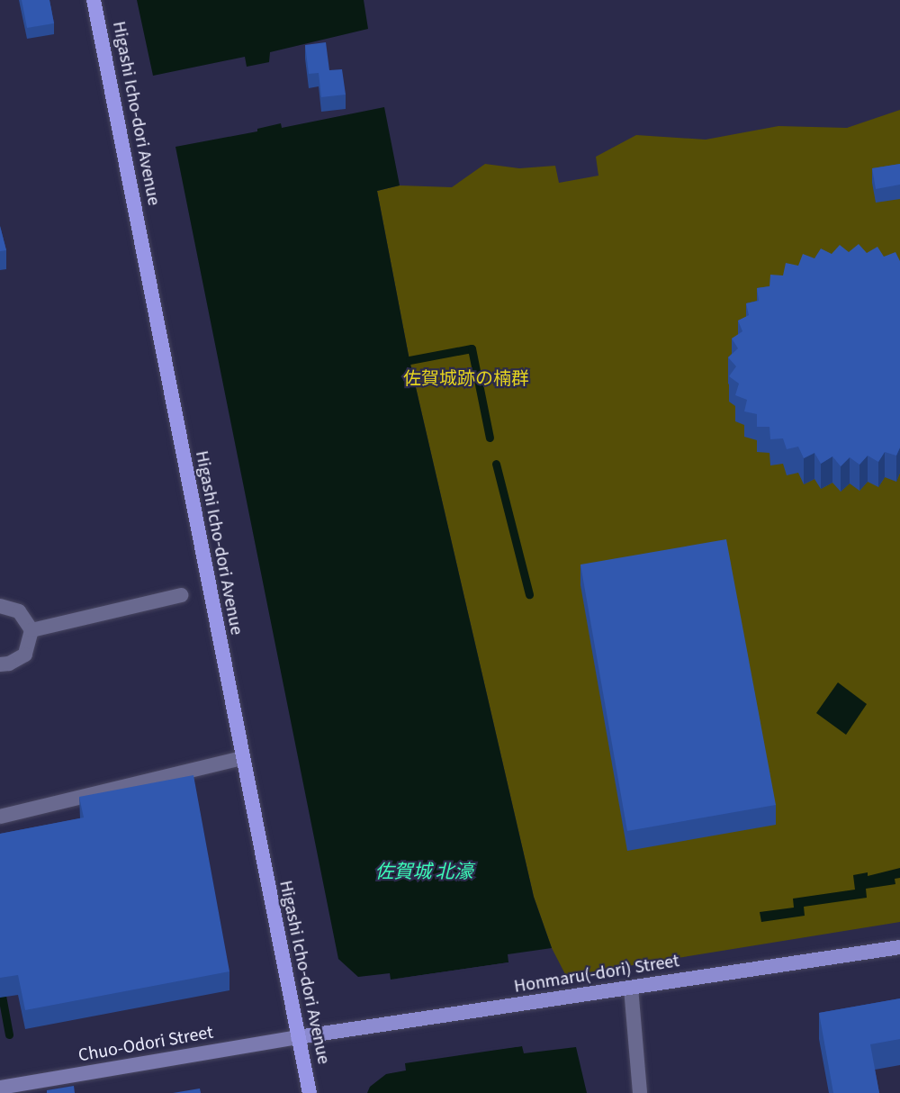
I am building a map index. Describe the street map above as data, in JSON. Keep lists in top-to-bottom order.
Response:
{
  "streets": {
    "highway": ["Higashi Icho-dori Avenue"],
    "main road": ["Honmaru(-dori) Street", "Chuo-Odori Street"]
  },
  "crossings": [
    ["Higashi Icho-dori Avenue", "Honmaru(-dori) Street"],
    ["Higashi Icho-dori Avenue", "Chuo-Odori Street"],
    ["Honmaru(-dori) Street", "Chuo-Odori Street"]
  ],
  "water": ["佐賀城 北濠"],
  "parks": ["佐賀城跡の楠群"]
}
